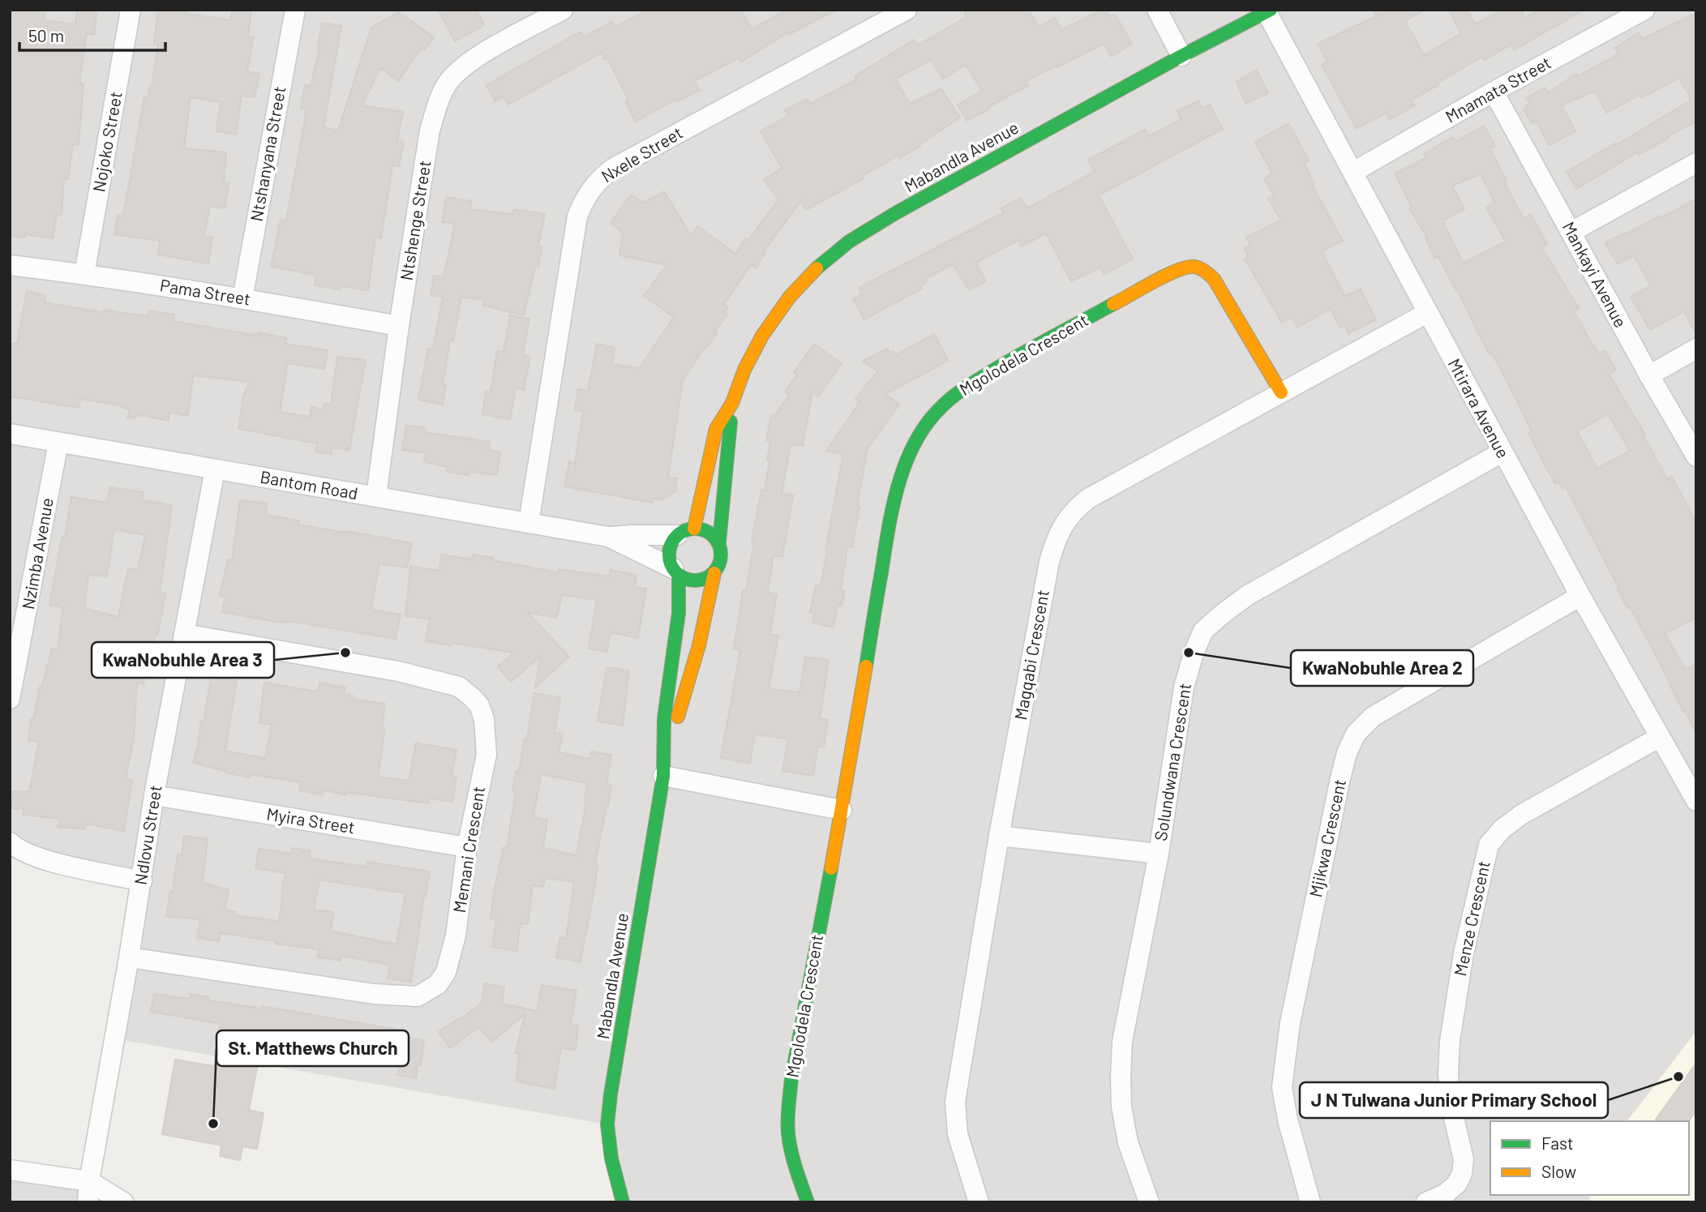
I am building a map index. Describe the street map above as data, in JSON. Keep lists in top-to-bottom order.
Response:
{
  "streets": {
    "street": [
      "Mnamata Street",
      "Nojoko Street",
      "Ntshanyana Street",
      "Nxele Street",
      "Mabandla Avenue",
      "Ntshenge Street",
      "Mankayi Avenue",
      "Pama Street",
      "Mgolodela Crescent",
      "Mtirara Avenue",
      "Bantom Road",
      "Nzimba Avenue",
      "Magqabi Crescent",
      "Solundwana Crescent",
      "Myira Street",
      "Ndlovu Street",
      "Mjikwa Crescent",
      "Memani Crescent",
      "Menze Crescent"
    ]
  },
  "crossings": [
    ["Mnamata Street", "Mankayi Avenue"],
    ["Mnamata Street", "Mtirara Avenue"],
    ["Nojoko Street", "Pama Street"],
    ["Ntshanyana Street", "Pama Street"],
    ["Nxele Street", "Bantom Road"],
    ["Mabandla Avenue", "Mtirara Avenue"],
    ["Mabandla Avenue", "Bantom Road"],
    ["Ntshenge Street", "Pama Street"],
    ["Ntshenge Street", "Bantom Road"],
    ["Mgolodela Crescent", "Magqabi Crescent"],
    ["Mtirara Avenue", "Magqabi Crescent"],
    ["Mtirara Avenue", "Solundwana Crescent"],
    ["Mtirara Avenue", "Mjikwa Crescent"],
    ["Mtirara Avenue", "Menze Crescent"],
    ["Bantom Road", "Nzimba Avenue"],
    ["Bantom Road", "Ndlovu Street"],
    ["Myira Street", "Ndlovu Street"],
    ["Myira Street", "Memani Crescent"],
    ["Ndlovu Street", "Memani Crescent"]
  ],
  "places": [
    "KwaNobuhle Area 3",
    "KwaNobuhle Area 2",
    "J N Tulwana Junior Primary School",
    "St. Matthews Church"
  ],
  "legend": ["Fast", "Slow"],
  "scale_bar": "50 m"
}
